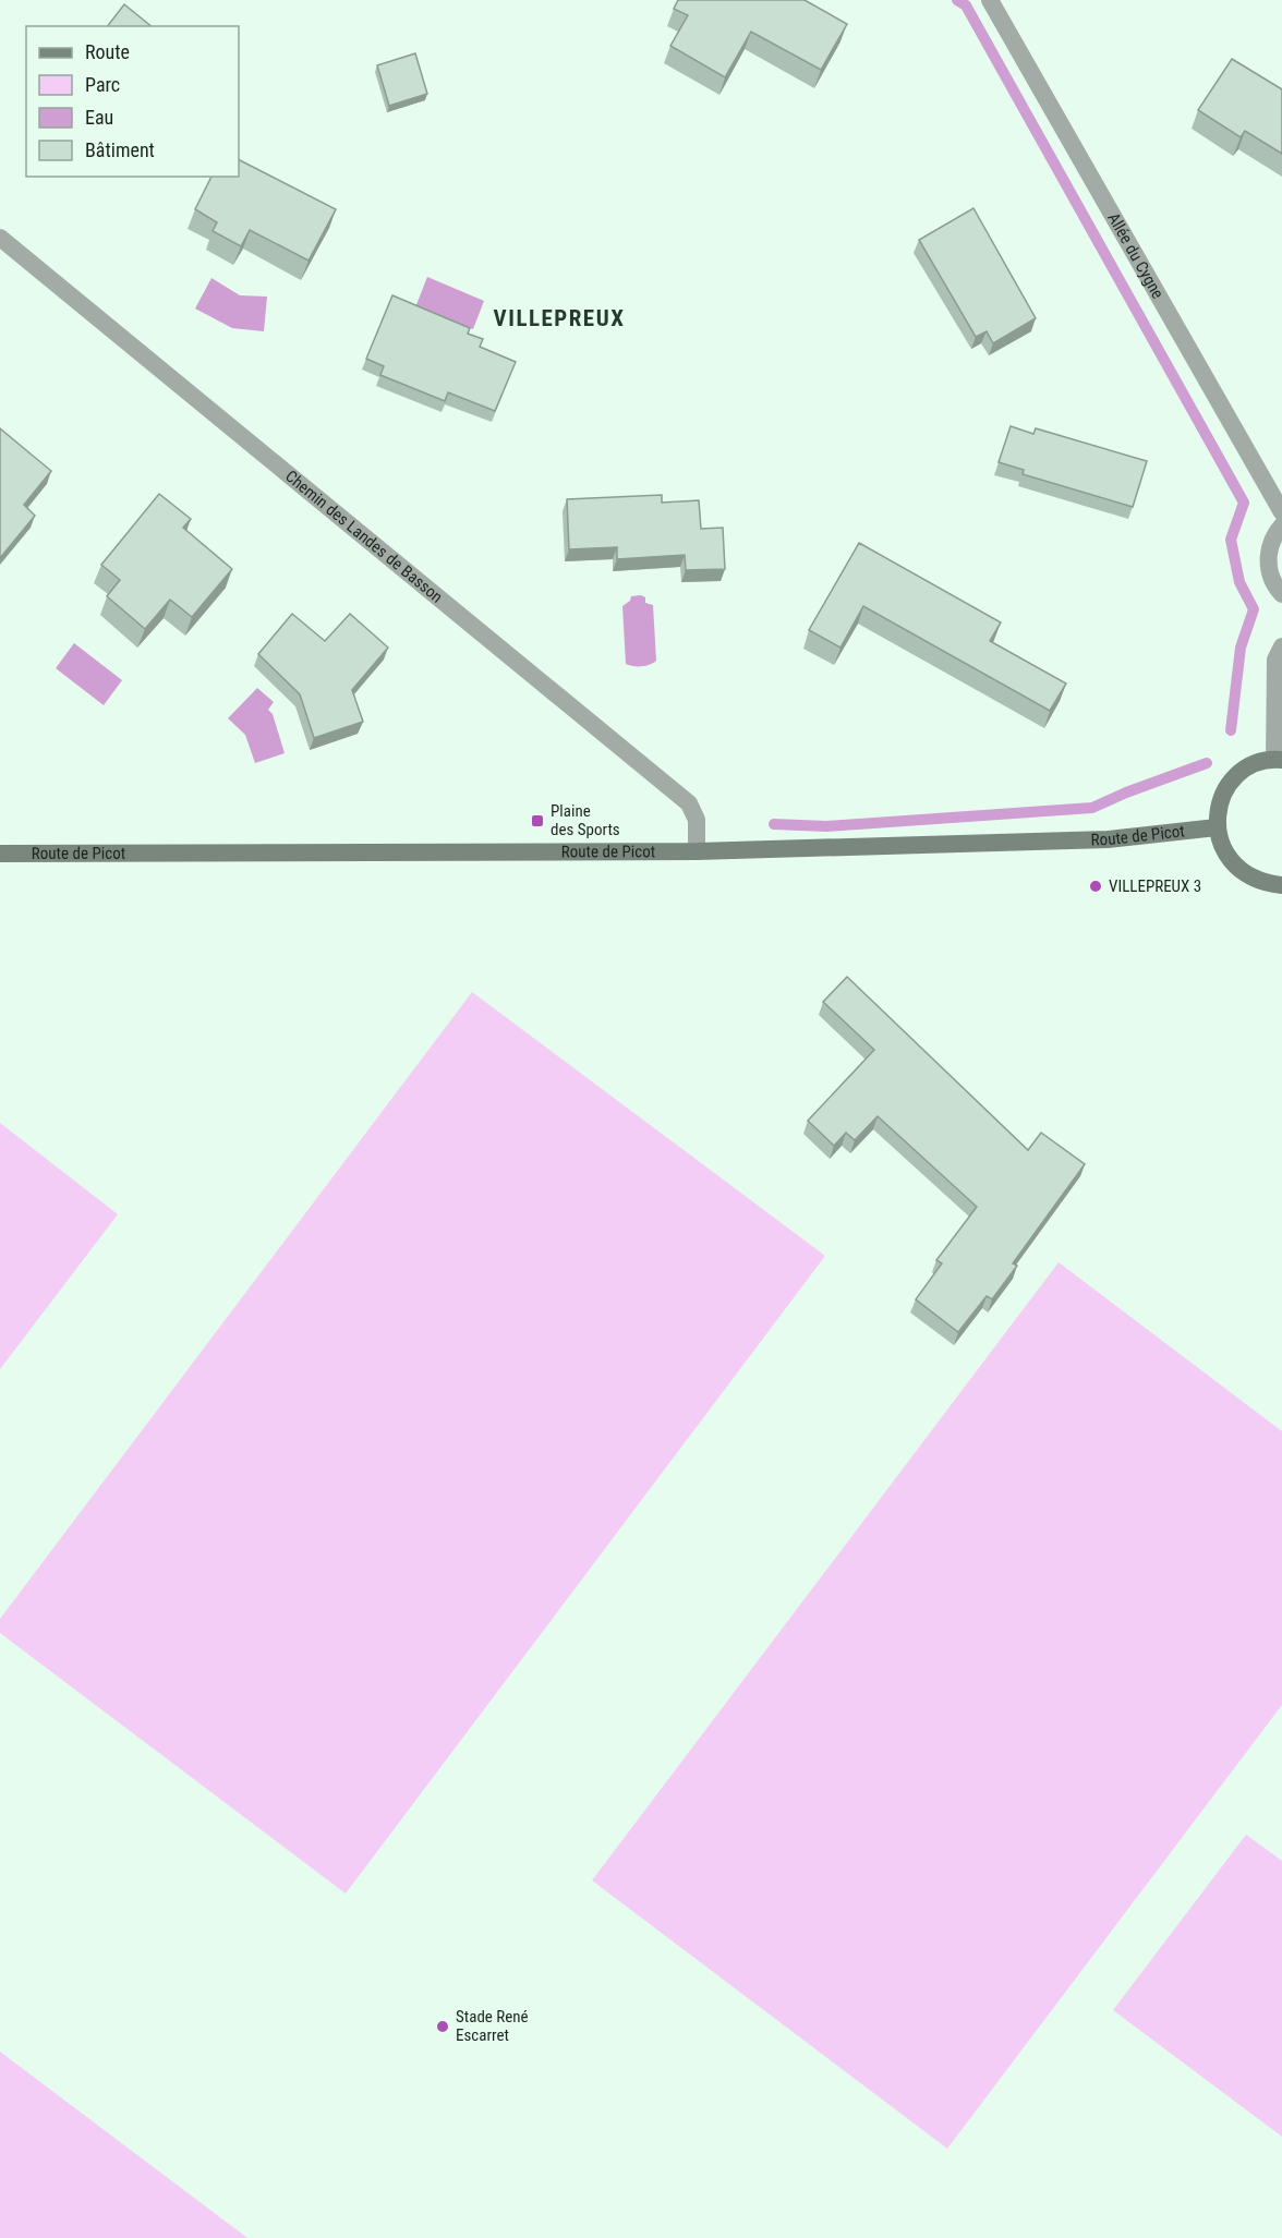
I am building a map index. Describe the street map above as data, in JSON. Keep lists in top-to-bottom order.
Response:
{
  "streets": {
    "main road": ["Route de Picot"],
    "street": ["Allée du Cygne", "Chemin des Landes de Basson"]
  },
  "crossings": [
    ["Chemin des Landes de Basson", "Route de Picot"]
  ],
  "districts": ["VILLEPREUX"],
  "places": {
    "transit": ["Plaine des Sports"],
    "other": ["VILLEPREUX 3", "Stade René Escarret"]
  },
  "legend": [
    "Route",
    "Parc",
    "Eau",
    "Bâtiment"
  ]
}
